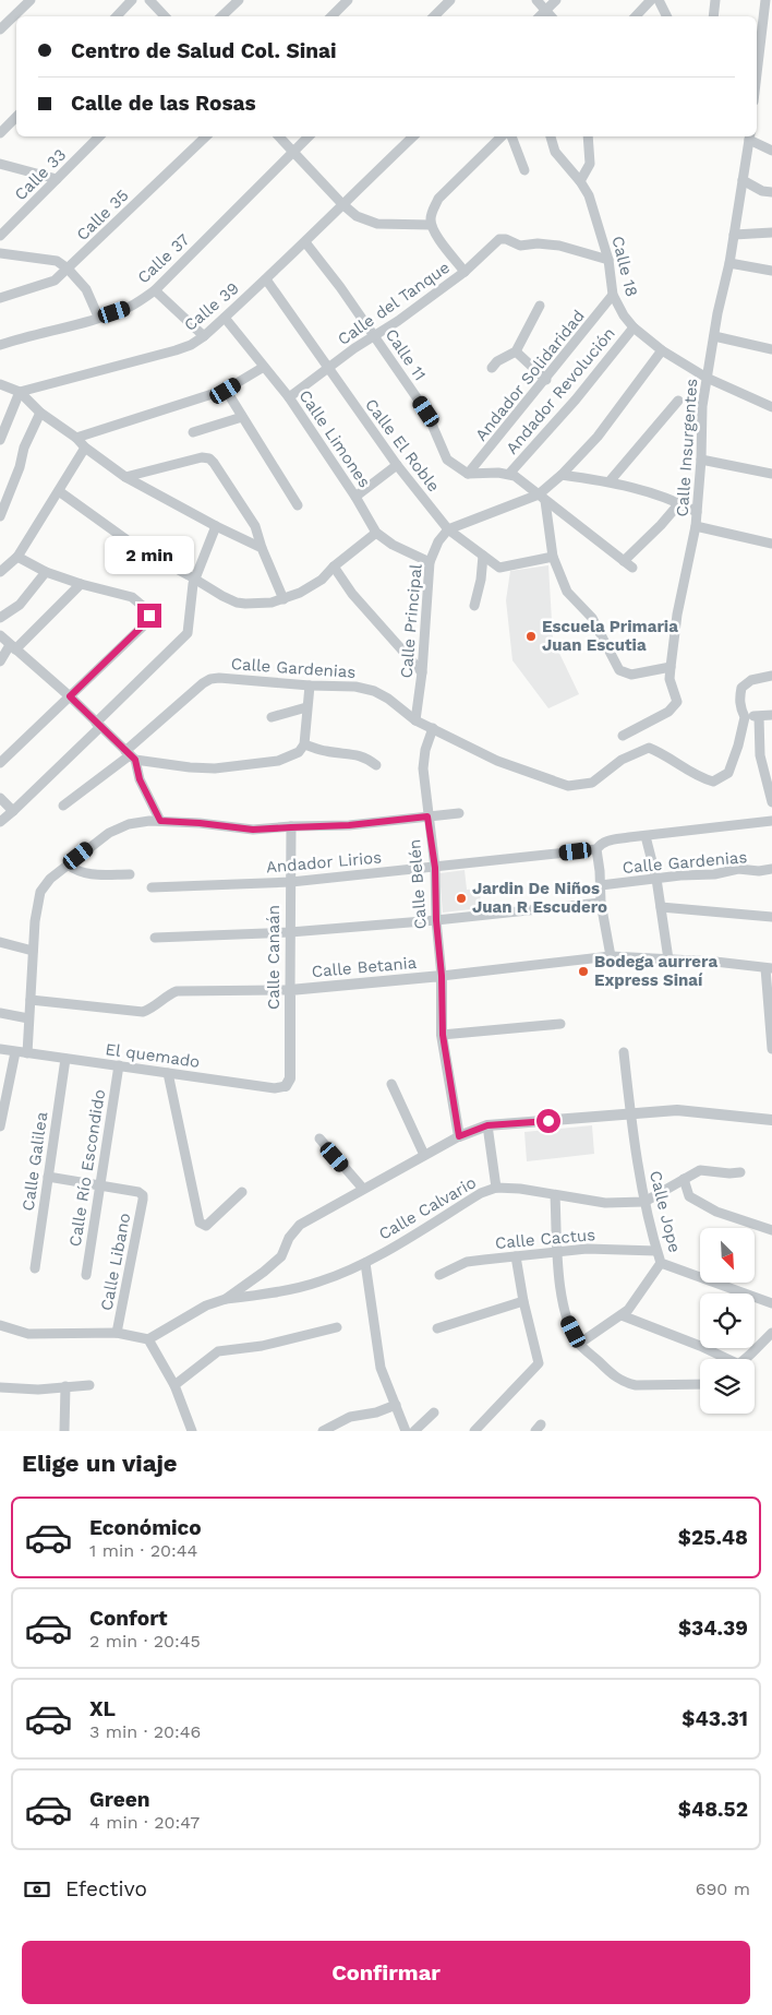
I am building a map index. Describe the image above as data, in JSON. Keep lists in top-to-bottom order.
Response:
{
  "streets": {
    "street": [
      "Calle 33",
      "Calle 35",
      "Calle 37",
      "Calle 18",
      "Calle del Tanque",
      "Calle 39",
      "Calle 11",
      "Andador Solidaridad",
      "Andador Revolución",
      "Calle Limones",
      "Calle El Roble",
      "Calle Insurgentes",
      "Calle Principal",
      "Calle Gardenias",
      "Andador Lirios",
      "Calle Belén",
      "Calle Canaán",
      "Calle Betania",
      "El quemado",
      "Calle Galilea",
      "Calle Río Escondido",
      "Calle Calvario",
      "Calle Jope",
      "Calle Cactus",
      "Calle Libano"
    ]
  },
  "crossings": [
    ["Calle 18", "Calle del Tanque"],
    ["Calle 18", "Andador Solidaridad"],
    ["Calle 18", "Andador Revolución"],
    ["Calle 18", "Calle Insurgentes"],
    ["Calle del Tanque", "Calle 11"],
    ["Calle del Tanque", "Calle Limones"],
    ["Calle del Tanque", "Calle El Roble"],
    ["Calle 39", "Calle 11"],
    ["Calle 39", "Calle Limones"],
    ["Calle 39", "Calle El Roble"],
    ["Calle 11", "Andador Solidaridad"],
    ["Calle Limones", "Calle Principal"],
    ["Calle El Roble", "Calle Principal"],
    ["Calle Principal", "Calle Gardenias"],
    ["Calle Gardenias", "Calle Belén"],
    ["Andador Lirios", "Calle Belén"],
    ["Andador Lirios", "Calle Canaán"],
    ["Calle Belén", "Calle Betania"],
    ["Calle Canaán", "Calle Betania"],
    ["Calle Canaán", "El quemado"],
    ["El quemado", "Calle Galilea"],
    ["El quemado", "Calle Río Escondido"],
    ["Calle Galilea", "Calle Libano"],
    ["Calle Río Escondido", "Calle Libano"],
    ["Calle Calvario", "Calle Jope"],
    ["Calle Jope", "Calle Cactus"]
  ],
  "places": ["Escuela Primaria Juan Escutia", "Jardin De Niños Juan R Escudero", "Bodega aurrera Express Sinaí"],
  "north": "bottom right",
  "page": {
    "banner": ["Centro de Salud Col. Sinai", "Calle de las Rosas"],
    "bubble": "2 min",
    "heading": "Elige un viaje",
    "list": [
      {
        "name": "Económico",
        "note": "1 min · 20:44",
        "value": "$25.48"
      },
      {
        "name": "Confort",
        "note": "2 min · 20:45",
        "value": "$34.39"
      },
      {
        "name": "XL",
        "note": "3 min · 20:46",
        "value": "$43.31"
      },
      {
        "name": "Green",
        "note": "4 min · 20:47",
        "value": "$48.52"
      }
    ],
    "pay": ["Efectivo", "690 m"],
    "buttons": "Confirmar"
  }
}
